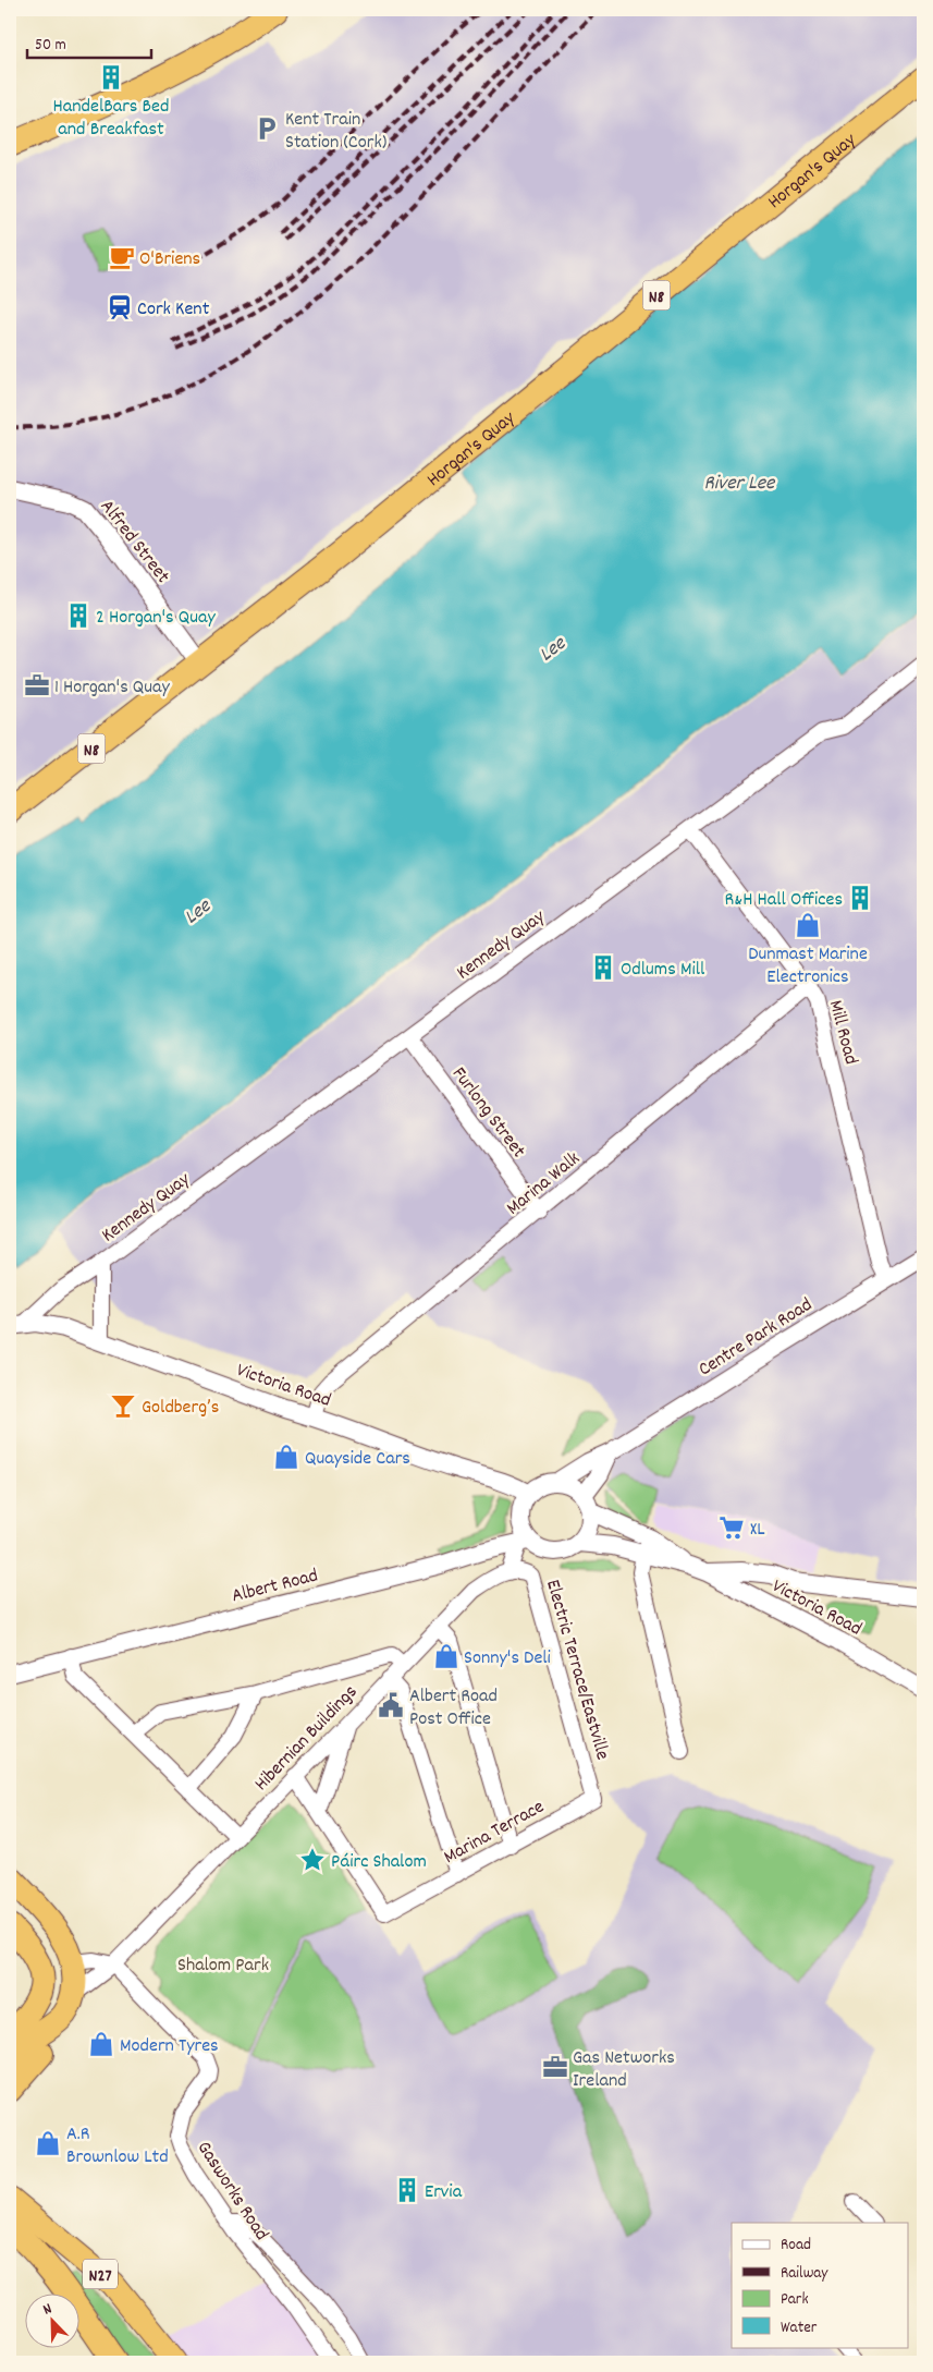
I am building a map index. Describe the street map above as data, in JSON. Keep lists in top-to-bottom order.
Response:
{
  "streets": {
    "highway": ["Horgan's Quay", "N8", "N27"],
    "street": [
      "Alfred Street",
      "Kennedy Quay",
      "Mill Road",
      "Furlong Street",
      "Marina Walk",
      "Centre Park Road",
      "Victoria Road",
      "Albert Road",
      "Electric Terrace/Eastville",
      "Hibernian Buildings",
      "Marina Terrace",
      "Gasworks Road"
    ]
  },
  "crossings": [
    ["Horgan's Quay", "Alfred Street"],
    ["Kennedy Quay", "Mill Road"],
    ["Kennedy Quay", "Furlong Street"],
    ["Kennedy Quay", "Victoria Road"],
    ["Mill Road", "Marina Walk"],
    ["Mill Road", "Centre Park Road"],
    ["Furlong Street", "Marina Walk"],
    ["Marina Walk", "Victoria Road"],
    ["Centre Park Road", "Victoria Road"],
    ["Centre Park Road", "Albert Road"],
    ["Victoria Road", "Albert Road"],
    ["Electric Terrace/Eastville", "Hibernian Buildings"],
    ["Electric Terrace/Eastville", "Marina Terrace"],
    ["Hibernian Buildings", "Gasworks Road"]
  ],
  "water": ["River Lee", "Lee"],
  "parks": ["Shalom Park"],
  "places": {
    "building": [
      "HandelBars Bed and Breakfast",
      "2 Horgan's Quay",
      "R&H Hall Offices",
      "Odlums Mill",
      "Ervia"
    ],
    "parking": ["Kent Train Station (Cork)"],
    "cafe": ["O'Briens"],
    "station": ["Cork Kent"],
    "office": ["1 Horgan's Quay", "Gas Networks Ireland"],
    "shop": [
      "Dunmast Marine Electronics",
      "Quayside Cars",
      "Sonny's Deli",
      "Modern Tyres",
      "A.R Brownlow Ltd"
    ],
    "bar": ["Goldberg’s"],
    "supermarket": ["XL"],
    "public building": ["Albert Road Post Office"],
    "place": ["Páirc Shalom"]
  },
  "legend": [
    "Road",
    "Railway",
    "Park",
    "Water"
  ],
  "scale_bar": "50 m",
  "north": "top left"
}
